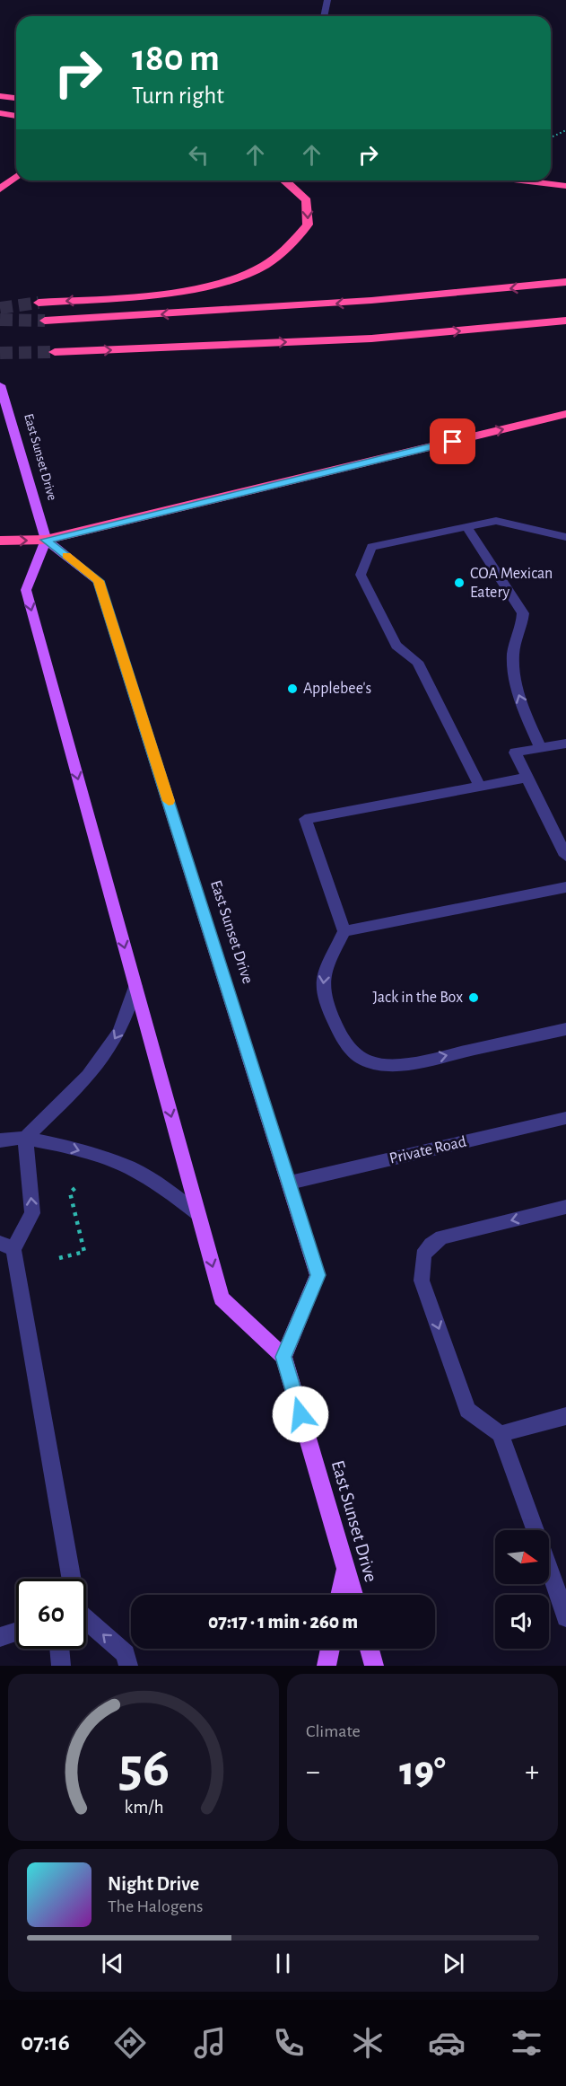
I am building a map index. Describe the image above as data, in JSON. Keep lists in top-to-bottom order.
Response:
{
  "streets": {
    "main road": ["East Sunset Drive"],
    "street": ["Private Road"]
  },
  "crossings": [
    ["East Sunset Drive", "Private Road"]
  ],
  "places": ["COA Mexican Eatery", "Applebee's", "Jack in the Box"],
  "north": "right",
  "page": {
    "turn": ["180 m", "Turn right"],
    "limit": "60",
    "trip": "07:17 · 1 min · 260 m",
    "tile": "Climate",
    "heat": ["−", "19°", "+"],
    "song": ["Night Drive", "The Halogens"],
    "tabs": "07:16",
    "gauge": ["56", "km/h"]
  }
}
